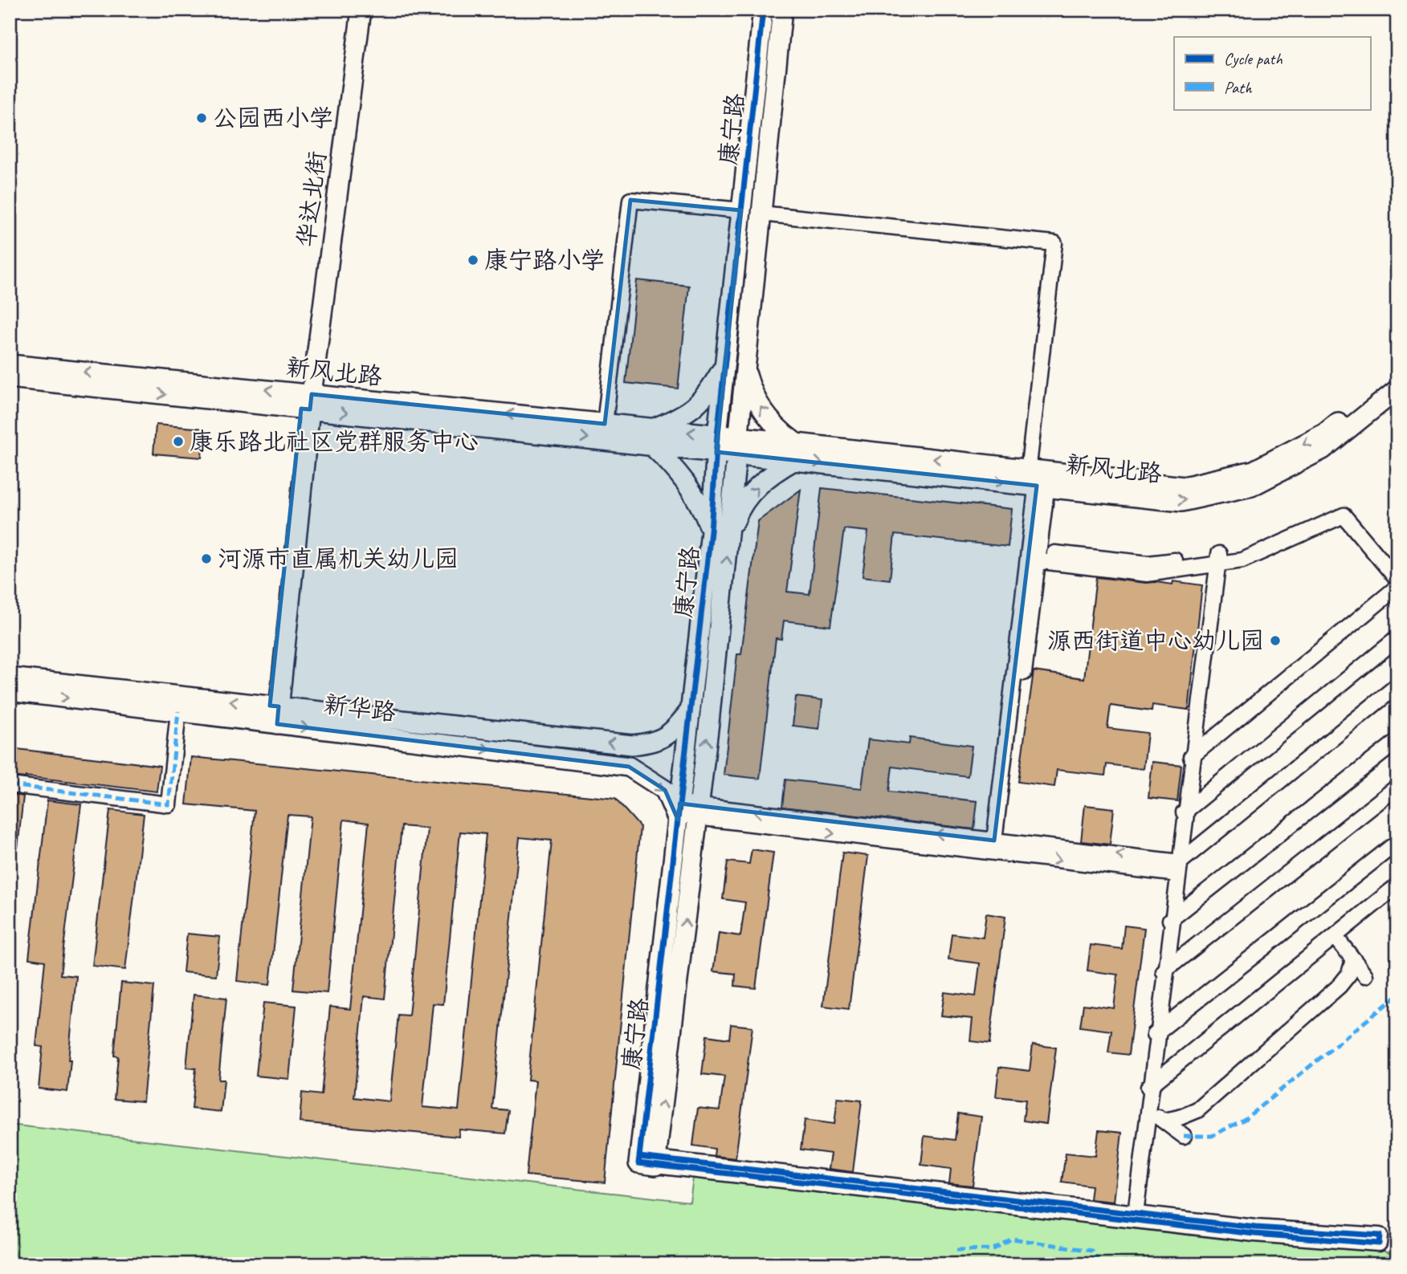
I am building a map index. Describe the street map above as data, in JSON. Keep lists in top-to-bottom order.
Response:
{
  "streets": {
    "street": [
      "康宁路",
      "华达北街",
      "新风北路",
      "新华路"
    ]
  },
  "crossings": [
    ["康宁路", "新风北路"],
    ["康宁路", "新华路"],
    ["华达北街", "新风北路"]
  ],
  "places": [
    "公园西小学",
    "康宁路小学",
    "康乐路北社区党群服务中心",
    "河源市直属机关幼儿园",
    "源西街道中心幼儿园"
  ],
  "legend": ["Cycle path", "Path"]
}
